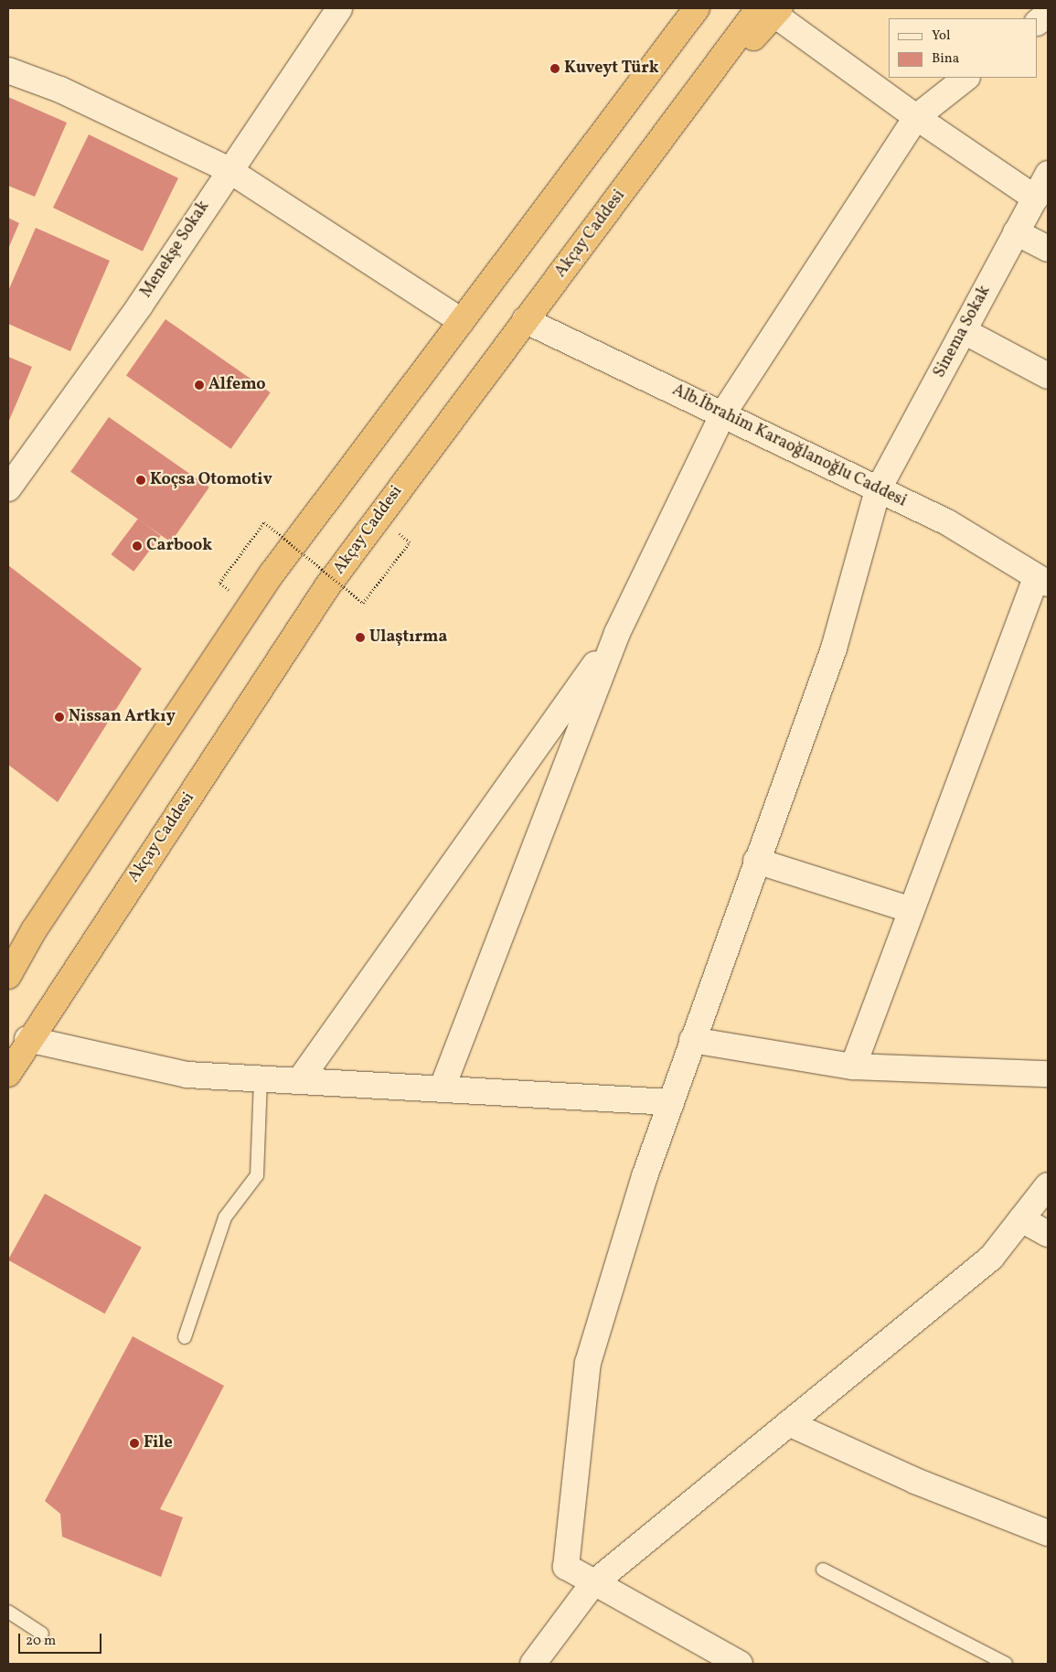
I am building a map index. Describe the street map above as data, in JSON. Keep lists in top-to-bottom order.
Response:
{
  "streets": {
    "highway": ["Akçay Caddesi"],
    "street": ["Menekşe Sokak", "Sinema Sokak", "Alb.İbrahim Karaoğlanoğlu Caddesi"]
  },
  "crossings": [
    ["Akçay Caddesi", "Alb.İbrahim Karaoğlanoğlu Caddesi"],
    ["Sinema Sokak", "Alb.İbrahim Karaoğlanoğlu Caddesi"]
  ],
  "places": [
    "Kuveyt Türk",
    "Alfemo",
    "Koçsa Otomotiv",
    "Carbook",
    "Ulaştırma",
    "Nissan Artkıy",
    "File"
  ],
  "legend": ["Yol", "Bina"],
  "scale_bar": "20 m"
}
